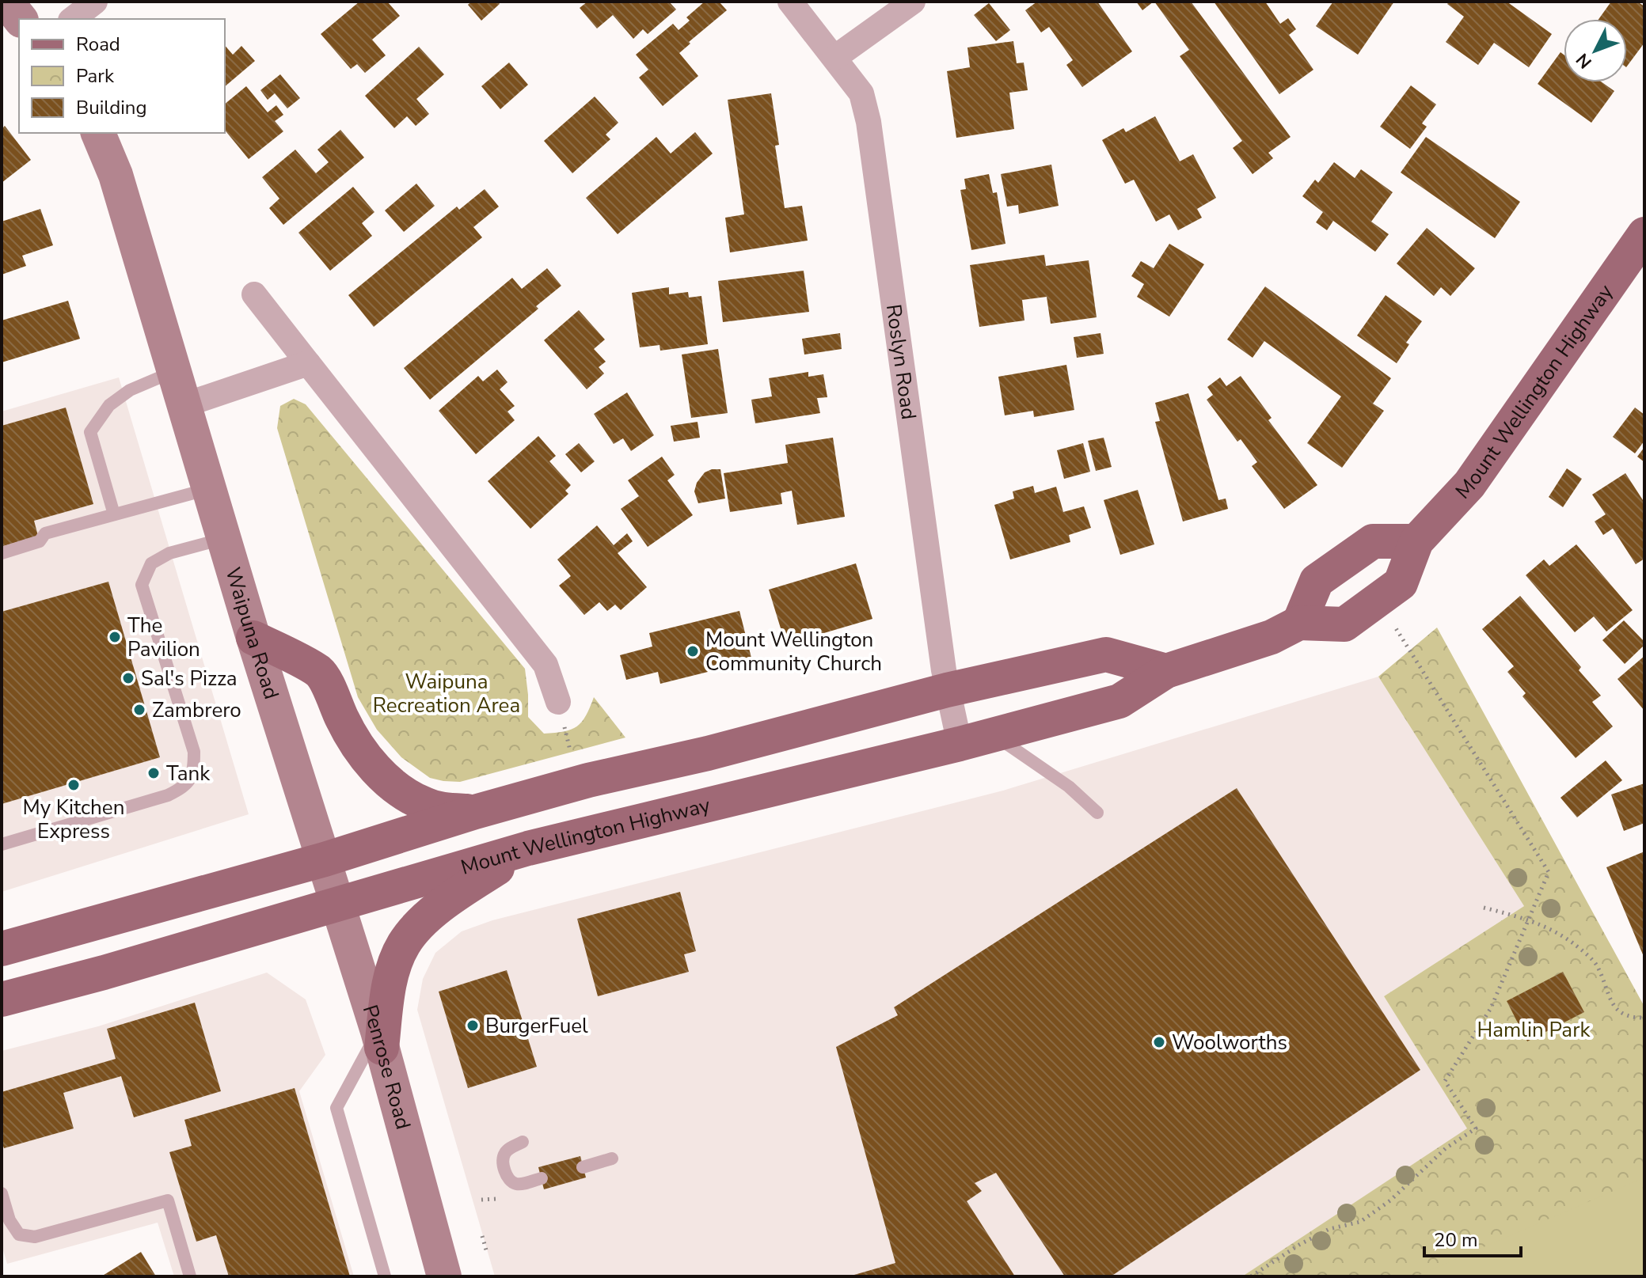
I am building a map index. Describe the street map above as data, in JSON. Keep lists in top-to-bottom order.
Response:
{
  "streets": {
    "main road": ["Mount Wellington Highway", "Waipuna Road", "Penrose Road"],
    "street": ["Roslyn Road"]
  },
  "crossings": [
    ["Roslyn Road", "Mount Wellington Highway"],
    ["Mount Wellington Highway", "Penrose Road"],
    ["Waipuna Road", "Penrose Road"]
  ],
  "parks": ["Waipuna Recreation Area", "Hamlin Park"],
  "places": [
    "The Pavilion",
    "Mount Wellington Community Church",
    "Sal's Pizza",
    "Zambrero",
    "Tank",
    "My Kitchen Express",
    "BurgerFuel",
    "Woolworths"
  ],
  "legend": ["Road", "Park", "Building"],
  "scale_bar": "20 m",
  "north": "bottom left"
}
